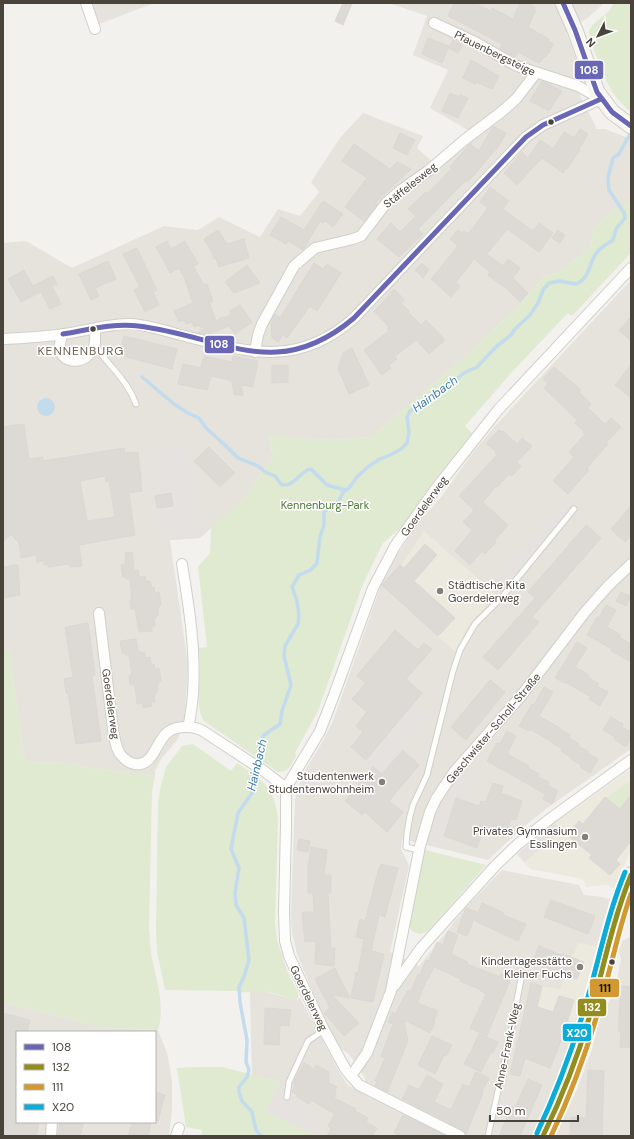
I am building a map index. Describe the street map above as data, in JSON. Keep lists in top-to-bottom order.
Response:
{
  "streets": {
    "street": [
      "Pfauenbergsteige",
      "Stäffelesweg",
      "Goerdelerweg",
      "Geschwister-Scholl-Straße"
    ],
    "lane": ["Anne-Frank-Weg"]
  },
  "crossings": [
    ["Pfauenbergsteige", "Stäffelesweg"],
    ["Goerdelerweg", "Geschwister-Scholl-Straße"]
  ],
  "districts": ["KENNENBURG"],
  "water": ["Hainbach"],
  "parks": ["Kennenburg-Park"],
  "places": [
    "Städtische Kita Goerdelerweg",
    "Studentenwerk Studentenwohnheim",
    "Privates Gymnasium Esslingen",
    "Kindertagesstätte Kleiner Fuchs"
  ],
  "lines": [
    "transit line 108",
    "transit line X20",
    "transit line 132",
    "transit line 111"
  ],
  "legend": [
    "108",
    "132",
    "111",
    "X20"
  ],
  "scale_bar": "50 m",
  "north": "bottom left"
}
